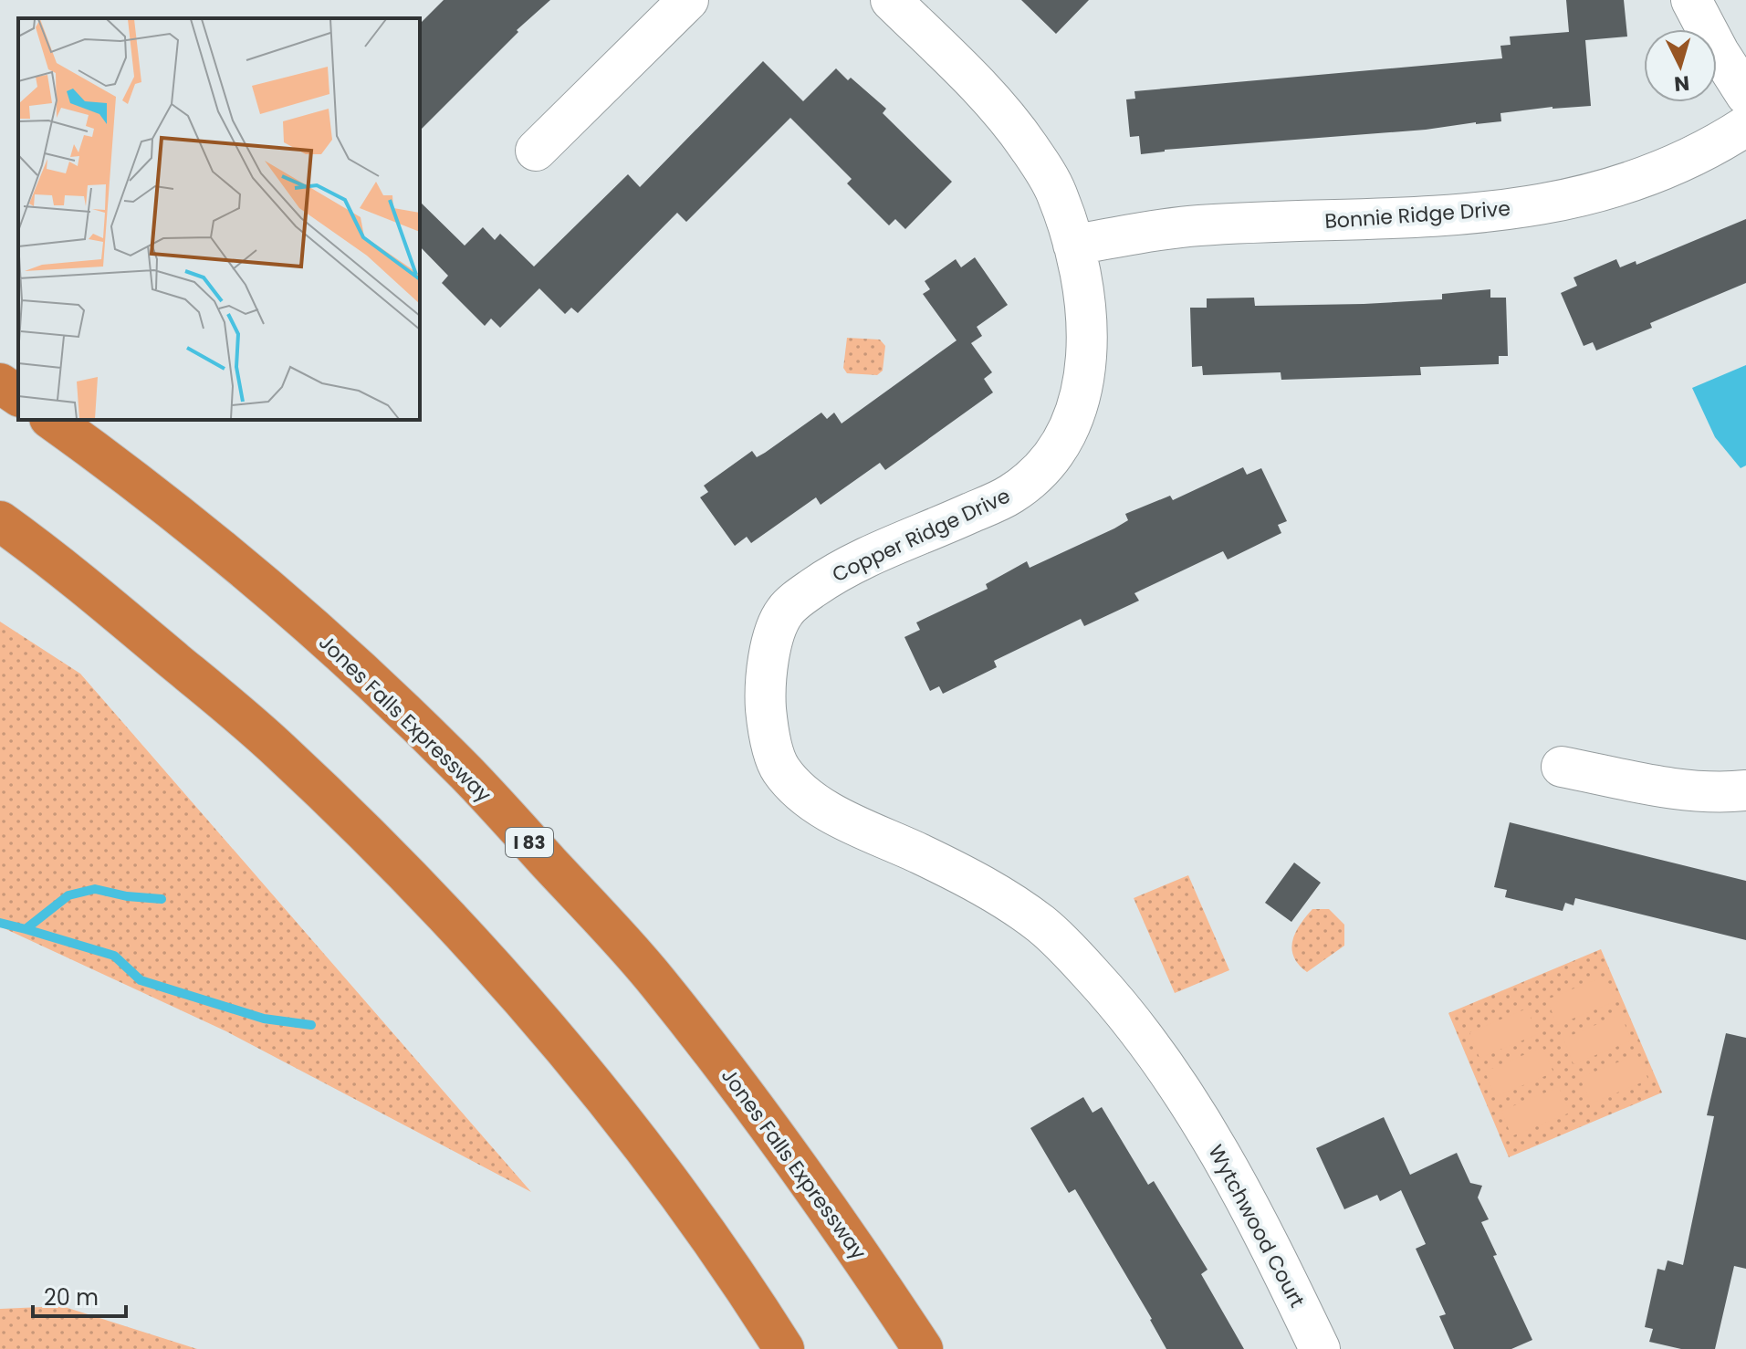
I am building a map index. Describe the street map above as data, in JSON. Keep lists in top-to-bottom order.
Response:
{
  "streets": {
    "highway": ["Jones Falls Expressway", "I 83"],
    "street": ["Bonnie Ridge Drive", "Copper Ridge Drive", "Wytchwood Court"]
  },
  "crossings": [
    ["Bonnie Ridge Drive", "Copper Ridge Drive"],
    ["Copper Ridge Drive", "Wytchwood Court"]
  ],
  "scale_bar": "20 m",
  "north": "bottom"
}
